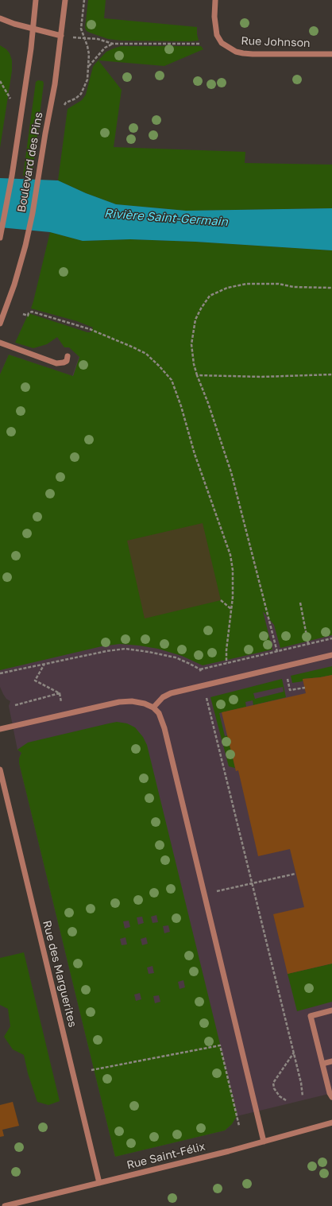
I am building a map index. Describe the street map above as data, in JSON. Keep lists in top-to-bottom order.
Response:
{
  "streets": {
    "street": [
      "Rue Johnson",
      "Boulevard des Pins",
      "Rue des Marguerites",
      "Rue Saint-Félix"
    ]
  },
  "crossings": [
    ["Rue des Marguerites", "Rue Saint-Félix"]
  ],
  "water": ["Rivière Saint-Germain"]
}
